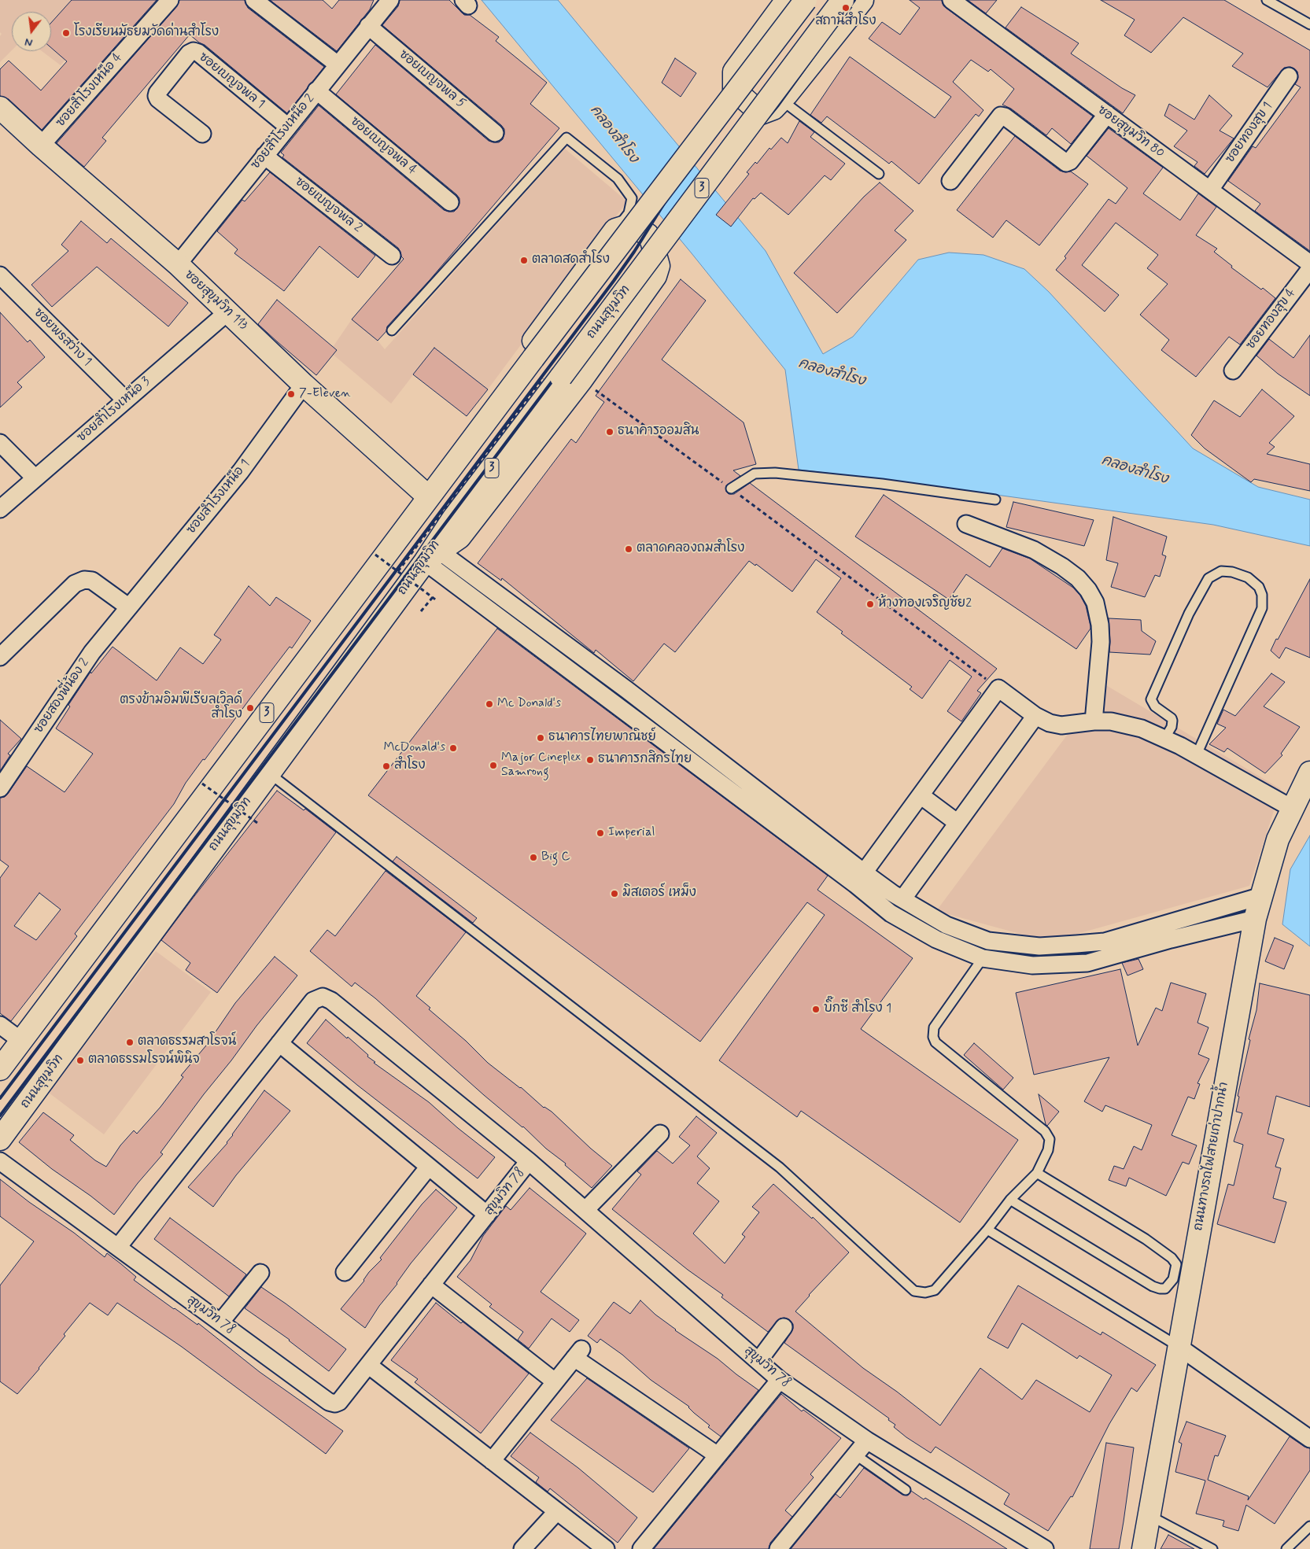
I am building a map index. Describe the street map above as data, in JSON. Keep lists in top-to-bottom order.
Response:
{
  "streets": {
    "main road": [
      "3",
      "ซอยสุขุมวิท 113",
      "ถนนสุขุมวิท",
      "ถนนทางรถไฟสายเก่าปากน้ำ"
    ],
    "street": [
      "ซอยเบญจพล 5",
      "ซอยเบญจพล 1",
      "ซอยสำโรงเหนือ 4",
      "ซอยสำโรงเหนือ 2",
      "ซอยสุขุมวิท 80",
      "ซอยทองสุข 1",
      "ซอยเบญจพล 4",
      "ซอยเบญจพล 2",
      "ซอยทองสุข 4",
      "ซอยพรสว่าง 1",
      "ซอยสำโรงเหนือ 3",
      "ซอยสำโรงเหนือ 1",
      "ซอยสองพี่น้อง 2",
      "สุขุมวิท 78"
    ]
  },
  "crossings": [
    ["ซอยเบญจพล 5", "ซอยสำโรงเหนือ 2"],
    ["ซอยเบญจพล 1", "ซอยสำโรงเหนือ 2"],
    ["ซอยสำโรงเหนือ 4", "ซอยสุขุมวิท 113"],
    ["ซอยสำโรงเหนือ 2", "ซอยเบญจพล 4"],
    ["ซอยสำโรงเหนือ 2", "ซอยเบญจพล 2"],
    ["ซอยสำโรงเหนือ 2", "ซอยสุขุมวิท 113"],
    ["ซอยสุขุมวิท 80", "ซอยทองสุข 1"],
    ["3", "ซอยสุขุมวิท 113"],
    ["ซอยสุขุมวิท 113", "ซอยสำโรงเหนือ 3"],
    ["ซอยสุขุมวิท 113", "ซอยสำโรงเหนือ 1"],
    ["ซอยพรสว่าง 1", "ซอยสำโรงเหนือ 3"],
    ["ซอยสำโรงเหนือ 1", "ซอยสองพี่น้อง 2"]
  ],
  "water": ["คลองสำโรง"],
  "places": [
    "สถานีสำโรง",
    "โรงเรียนมัธยมวัดด่านสำโรง",
    "ตลาดสดสำโรง",
    "7-Eleven",
    "ธนาคารออมสิน",
    "ตลาดคลองถมสำโรง",
    "ห้างทองเจริญชัย2",
    "Mc Donald's",
    "ตรงข้ามอิมพีเรียลเวิลด์ สําโรง",
    "ธนาคารไทยพาณิชย์",
    "McDonald's",
    "ธนาคารกสิกรไทย",
    "Major Cineplex Samrong",
    "สำโรง",
    "Imperial",
    "Big C",
    "มิสเตอร์ เหม็ง",
    "บิ๊กซี สำโรง 1",
    "ตลาดธรรมสาโรจน์",
    "ตลาดธรรมโรจน์พินิจ"
  ],
  "north": "bottom"
}
